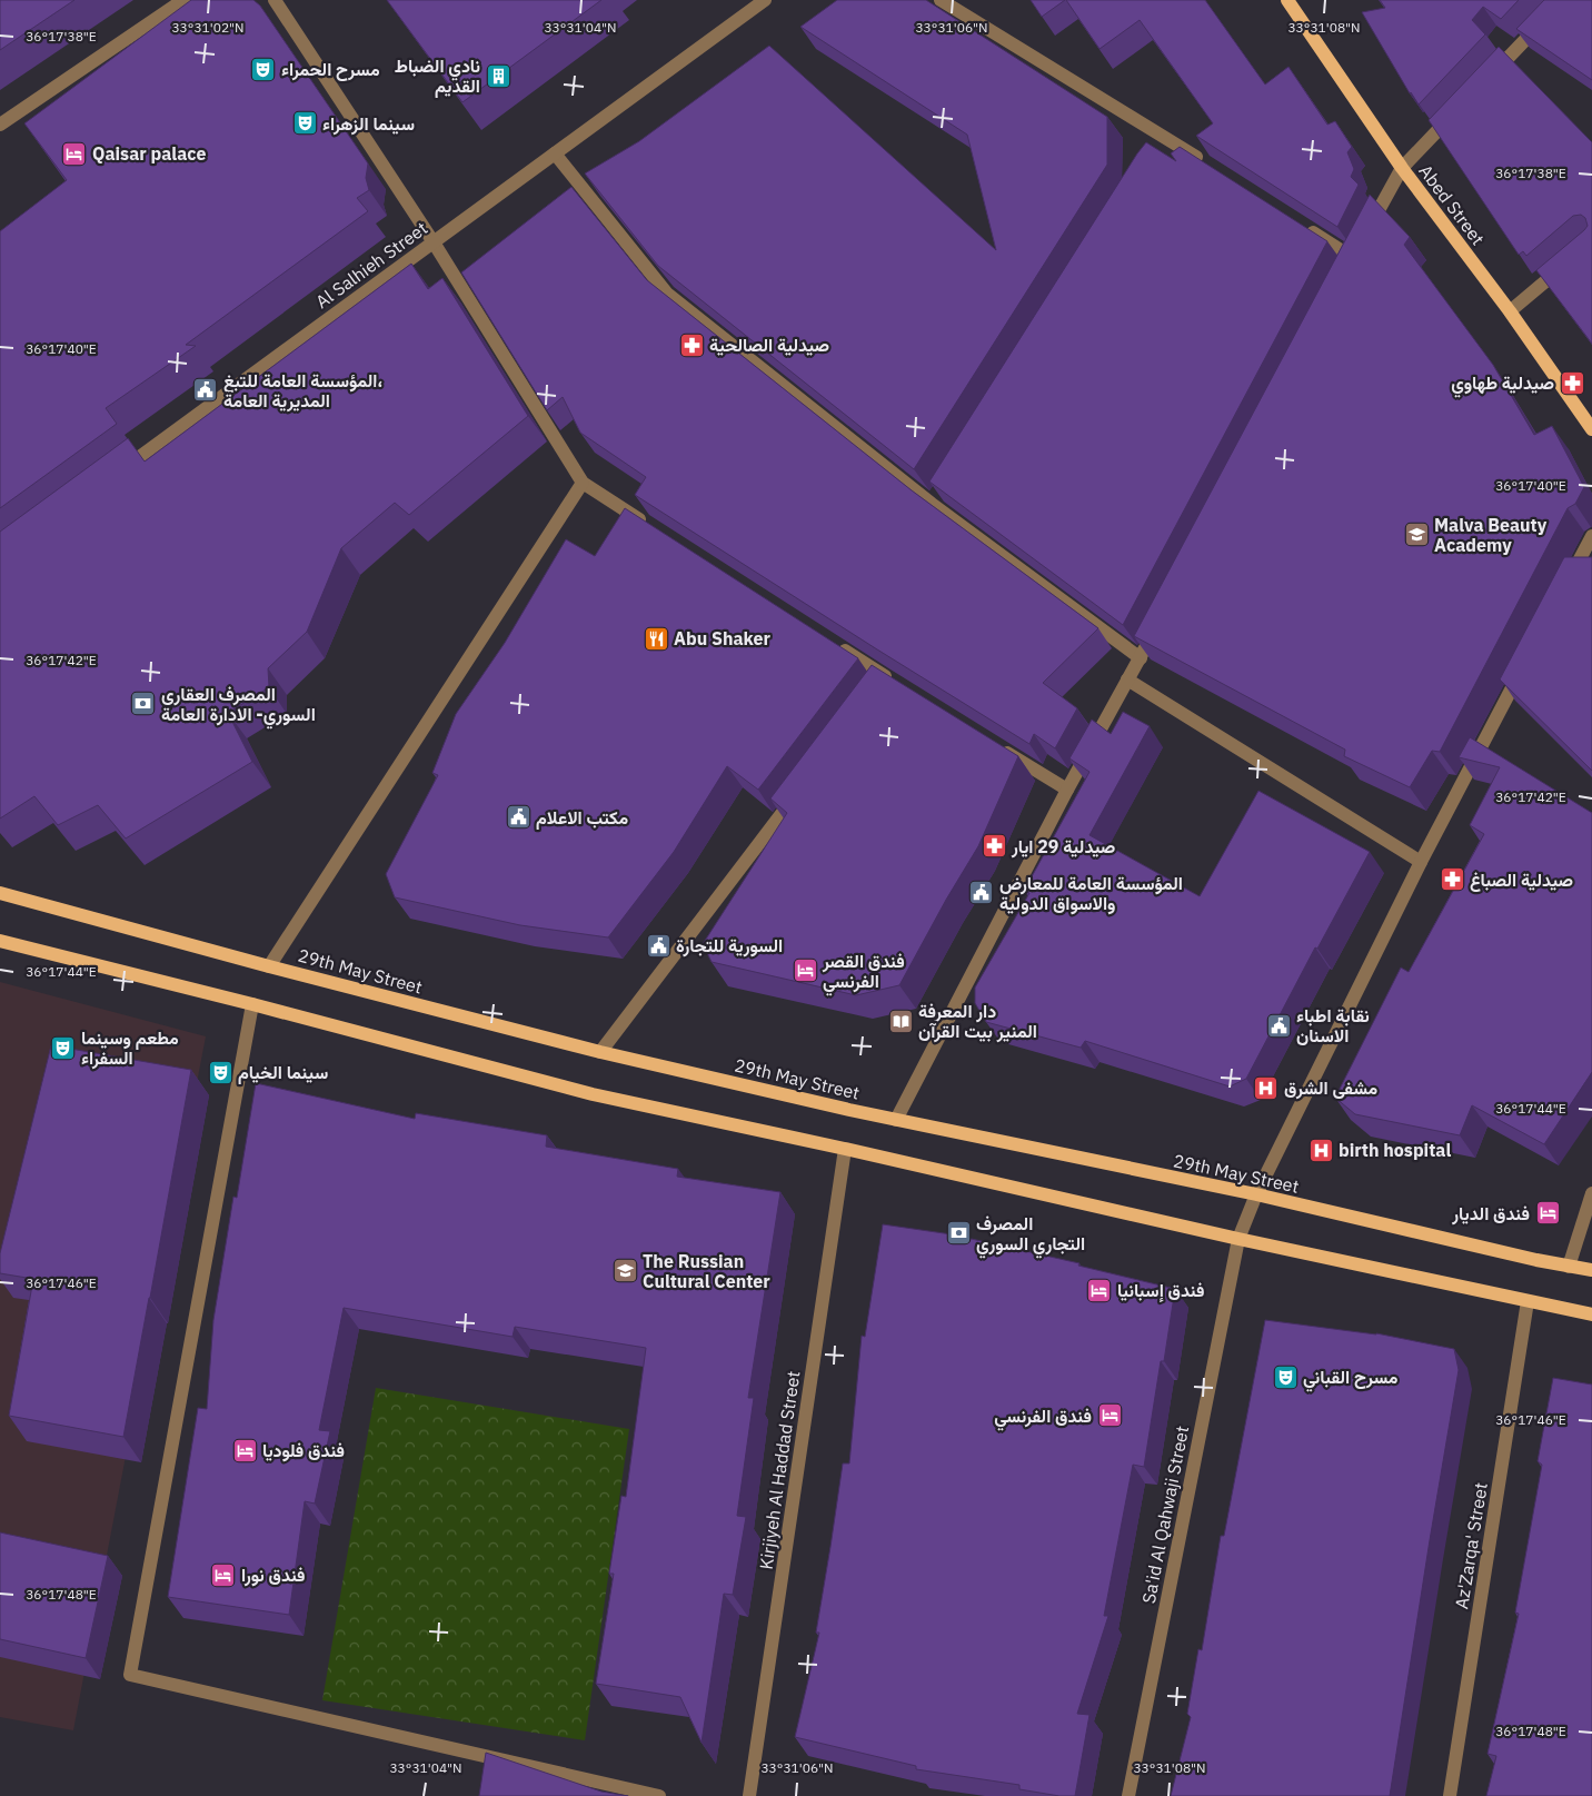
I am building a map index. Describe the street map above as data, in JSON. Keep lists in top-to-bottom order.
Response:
{
  "streets": {
    "main road": ["Abed Street", "29th May Street"],
    "street": [
      "Al Salhieh Street",
      "Kirjiyeh Al Haddad Street",
      "Sa'id Al Qahwaji Street",
      "Az'Zarqa' Street"
    ]
  },
  "crossings": [
    ["29th May Street", "Sa'id Al Qahwaji Street"]
  ],
  "places": {
    "theatre": [
      "مسرح الحمراء",
      "سينما الزهراء",
      "مطعم وسينما السفراء",
      "سينما الخيام",
      "مسرح القباني"
    ],
    "building": ["نادي الضباط القديم"],
    "hotel": [
      "Qaisar palace",
      "فندق القصر الفرنسي",
      "فندق الديار",
      "فندق إسبانيا",
      "فندق الفرنسي",
      "فندق فلوديا",
      "فندق نورا"
    ],
    "pharmacy": [
      "صيدلية الصالحية",
      "صيدلية طهاوي",
      "صيدلية 29 ايار",
      "صيدلية الصباغ"
    ],
    "public building": [
      "المؤسسة العامة للتبغ، المديرية العامة",
      "مكتب الاعلام",
      "المؤسسة العامة للمعارض والاسواق الدولية",
      "السورية للتجارة",
      "نقابة اطباء الاسنان"
    ],
    "school or university": ["Malva Beauty Academy", "The Russian Cultural Center"],
    "restaurant": ["Abu Shaker"],
    "bank": ["المصرف العقاري السوري- الادارة العامة", "المصرف التجاري السوري"],
    "library": ["دار المعرفة المنير بيت القرآن"],
    "hospital": ["مشفى الشرق", "birth hospital"]
  },
  "coordinates": [
    "33°31'02\"N",
    "33°31'04\"N",
    "33°31'06\"N",
    "33°31'08\"N",
    "36°17'38\"E",
    "36°17'40\"E",
    "36°17'42\"E",
    "36°17'44\"E",
    "36°17'46\"E",
    "36°17'48\"E"
  ]
}
